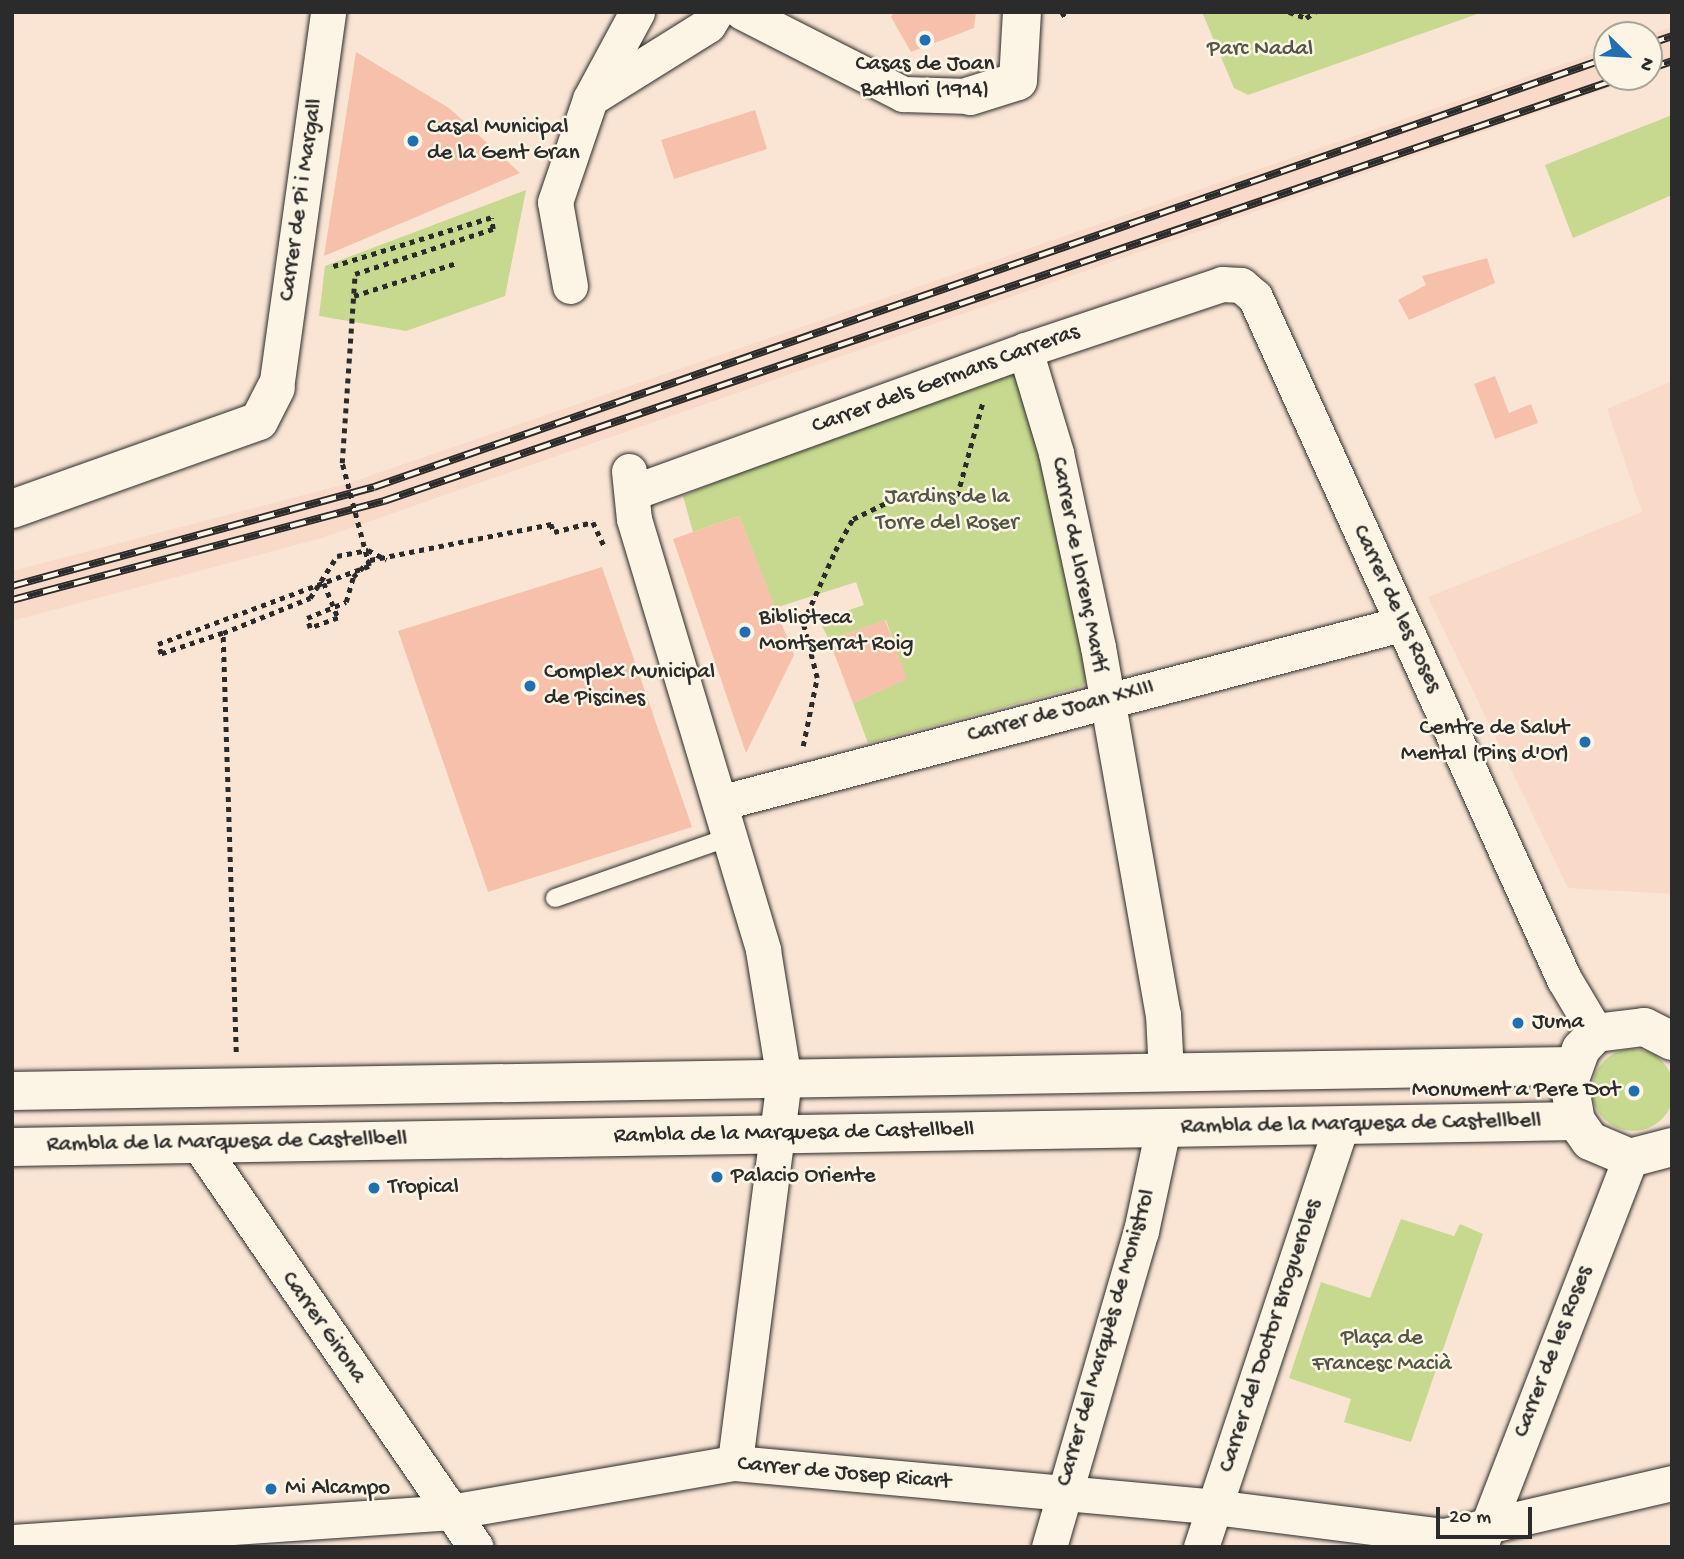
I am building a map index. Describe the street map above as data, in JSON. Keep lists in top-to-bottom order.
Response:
{
  "streets": {
    "street": [
      "Carrer de Pi i Margall",
      "Carrer dels Germans Carreras",
      "Carrer de Llorenç Martí",
      "Carrer de les Roses",
      "Carrer de Joan XXIII",
      "Rambla de la Marquesa de Castellbell",
      "Carrer Girona",
      "Carrer del Doctor Brogueroles",
      "Carrer del Marquès de Monistrol",
      "Carrer de Josep Ricart"
    ]
  },
  "crossings": [
    ["Carrer dels Germans Carreras", "Carrer de Llorenç Martí"],
    ["Carrer dels Germans Carreras", "Carrer de les Roses"],
    ["Carrer dels Germans Carreras", "Carrer de Joan XXIII"],
    ["Carrer de Llorenç Martí", "Carrer de Joan XXIII"],
    ["Carrer de les Roses", "Carrer de Joan XXIII"],
    ["Carrer de les Roses", "Carrer de Josep Ricart"],
    ["Rambla de la Marquesa de Castellbell", "Carrer Girona"],
    ["Rambla de la Marquesa de Castellbell", "Carrer del Doctor Brogueroles"],
    ["Rambla de la Marquesa de Castellbell", "Carrer del Marquès de Monistrol"],
    ["Carrer Girona", "Carrer de Josep Ricart"],
    ["Carrer del Doctor Brogueroles", "Carrer de Josep Ricart"],
    ["Carrer del Marquès de Monistrol", "Carrer de Josep Ricart"]
  ],
  "parks": ["Parc Nadal", "Jardins de la Torre del Roser", "Plaça de Francesc Macià"],
  "places": [
    "Casas de Joan Batllori (1914)",
    "Casal Municipal de la Gent Gran",
    "Biblioteca Montserrat Roig",
    "Complex Municipal de Piscines",
    "Centre de Salut Mental (Pins d'Or)",
    "Juma",
    "Monument a Pere Dot",
    "Palacio Oriente",
    "Tropical",
    "Mi Alcampo"
  ],
  "scale_bar": "20 m",
  "north": "bottom right"
}
